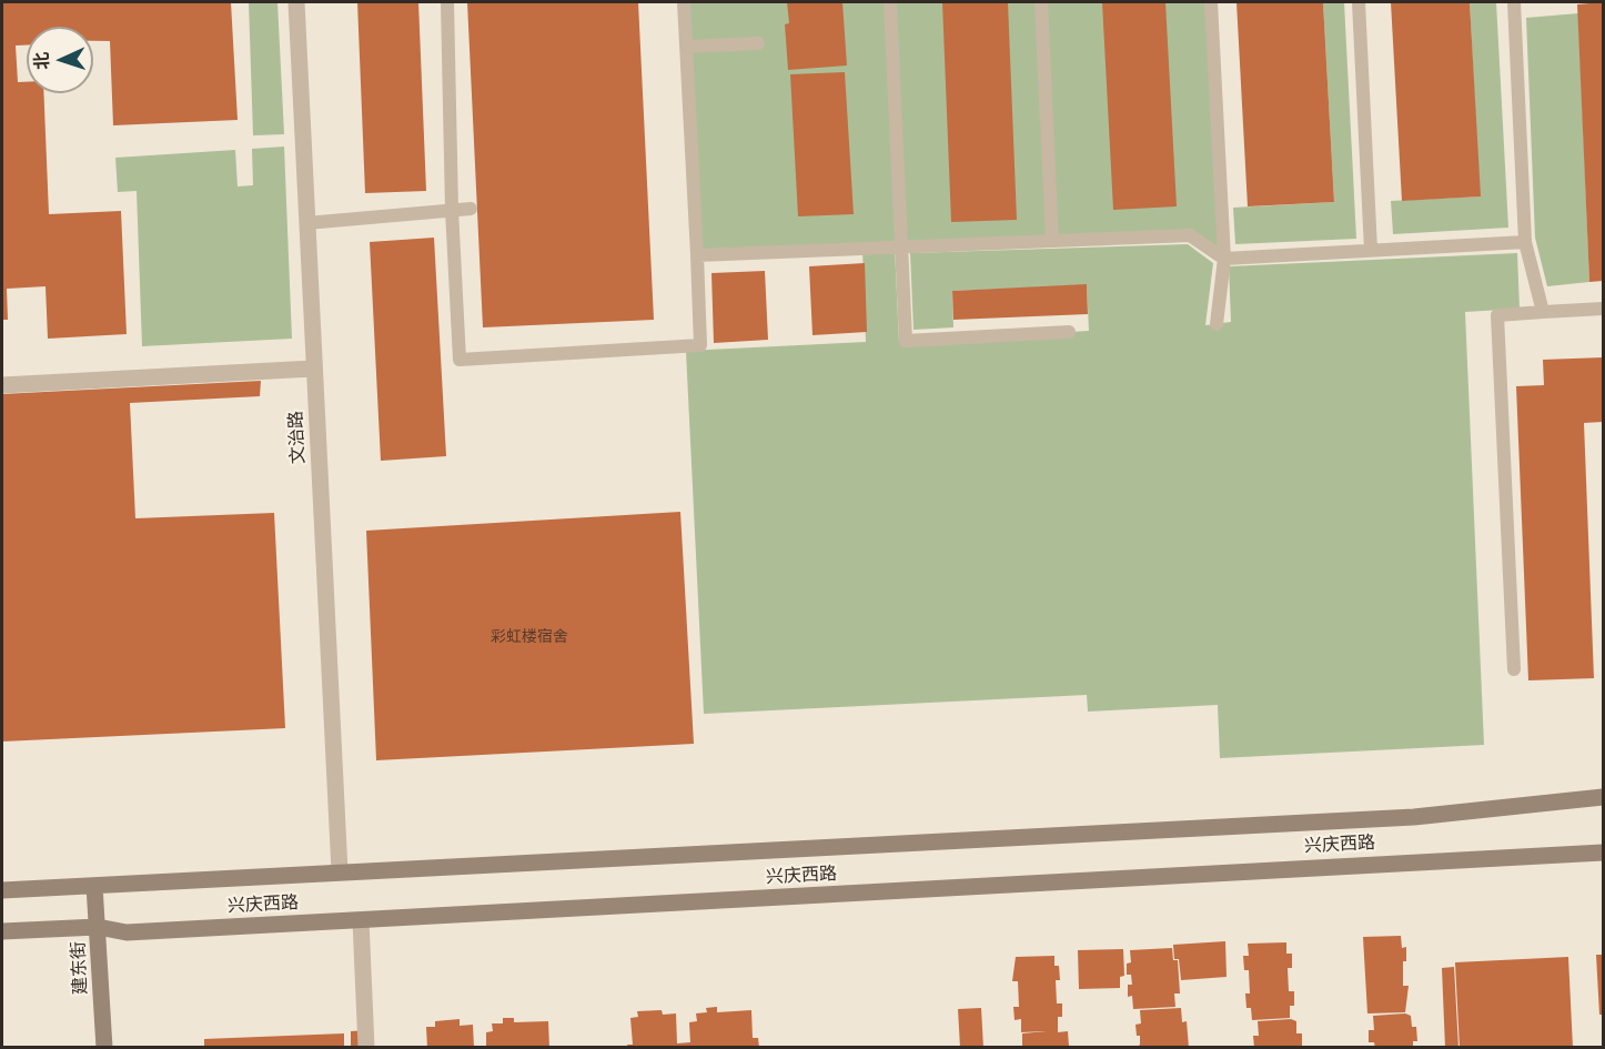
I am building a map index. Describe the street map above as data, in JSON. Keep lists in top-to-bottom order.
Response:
{
  "streets": {
    "main road": ["兴庆西路", "建东街"],
    "street": ["文治路"]
  },
  "crossings": [
    ["文治路", "兴庆西路"],
    ["兴庆西路", "建东街"]
  ],
  "house_numbers": ["彩虹楼宿舍"],
  "north": "left"
}
